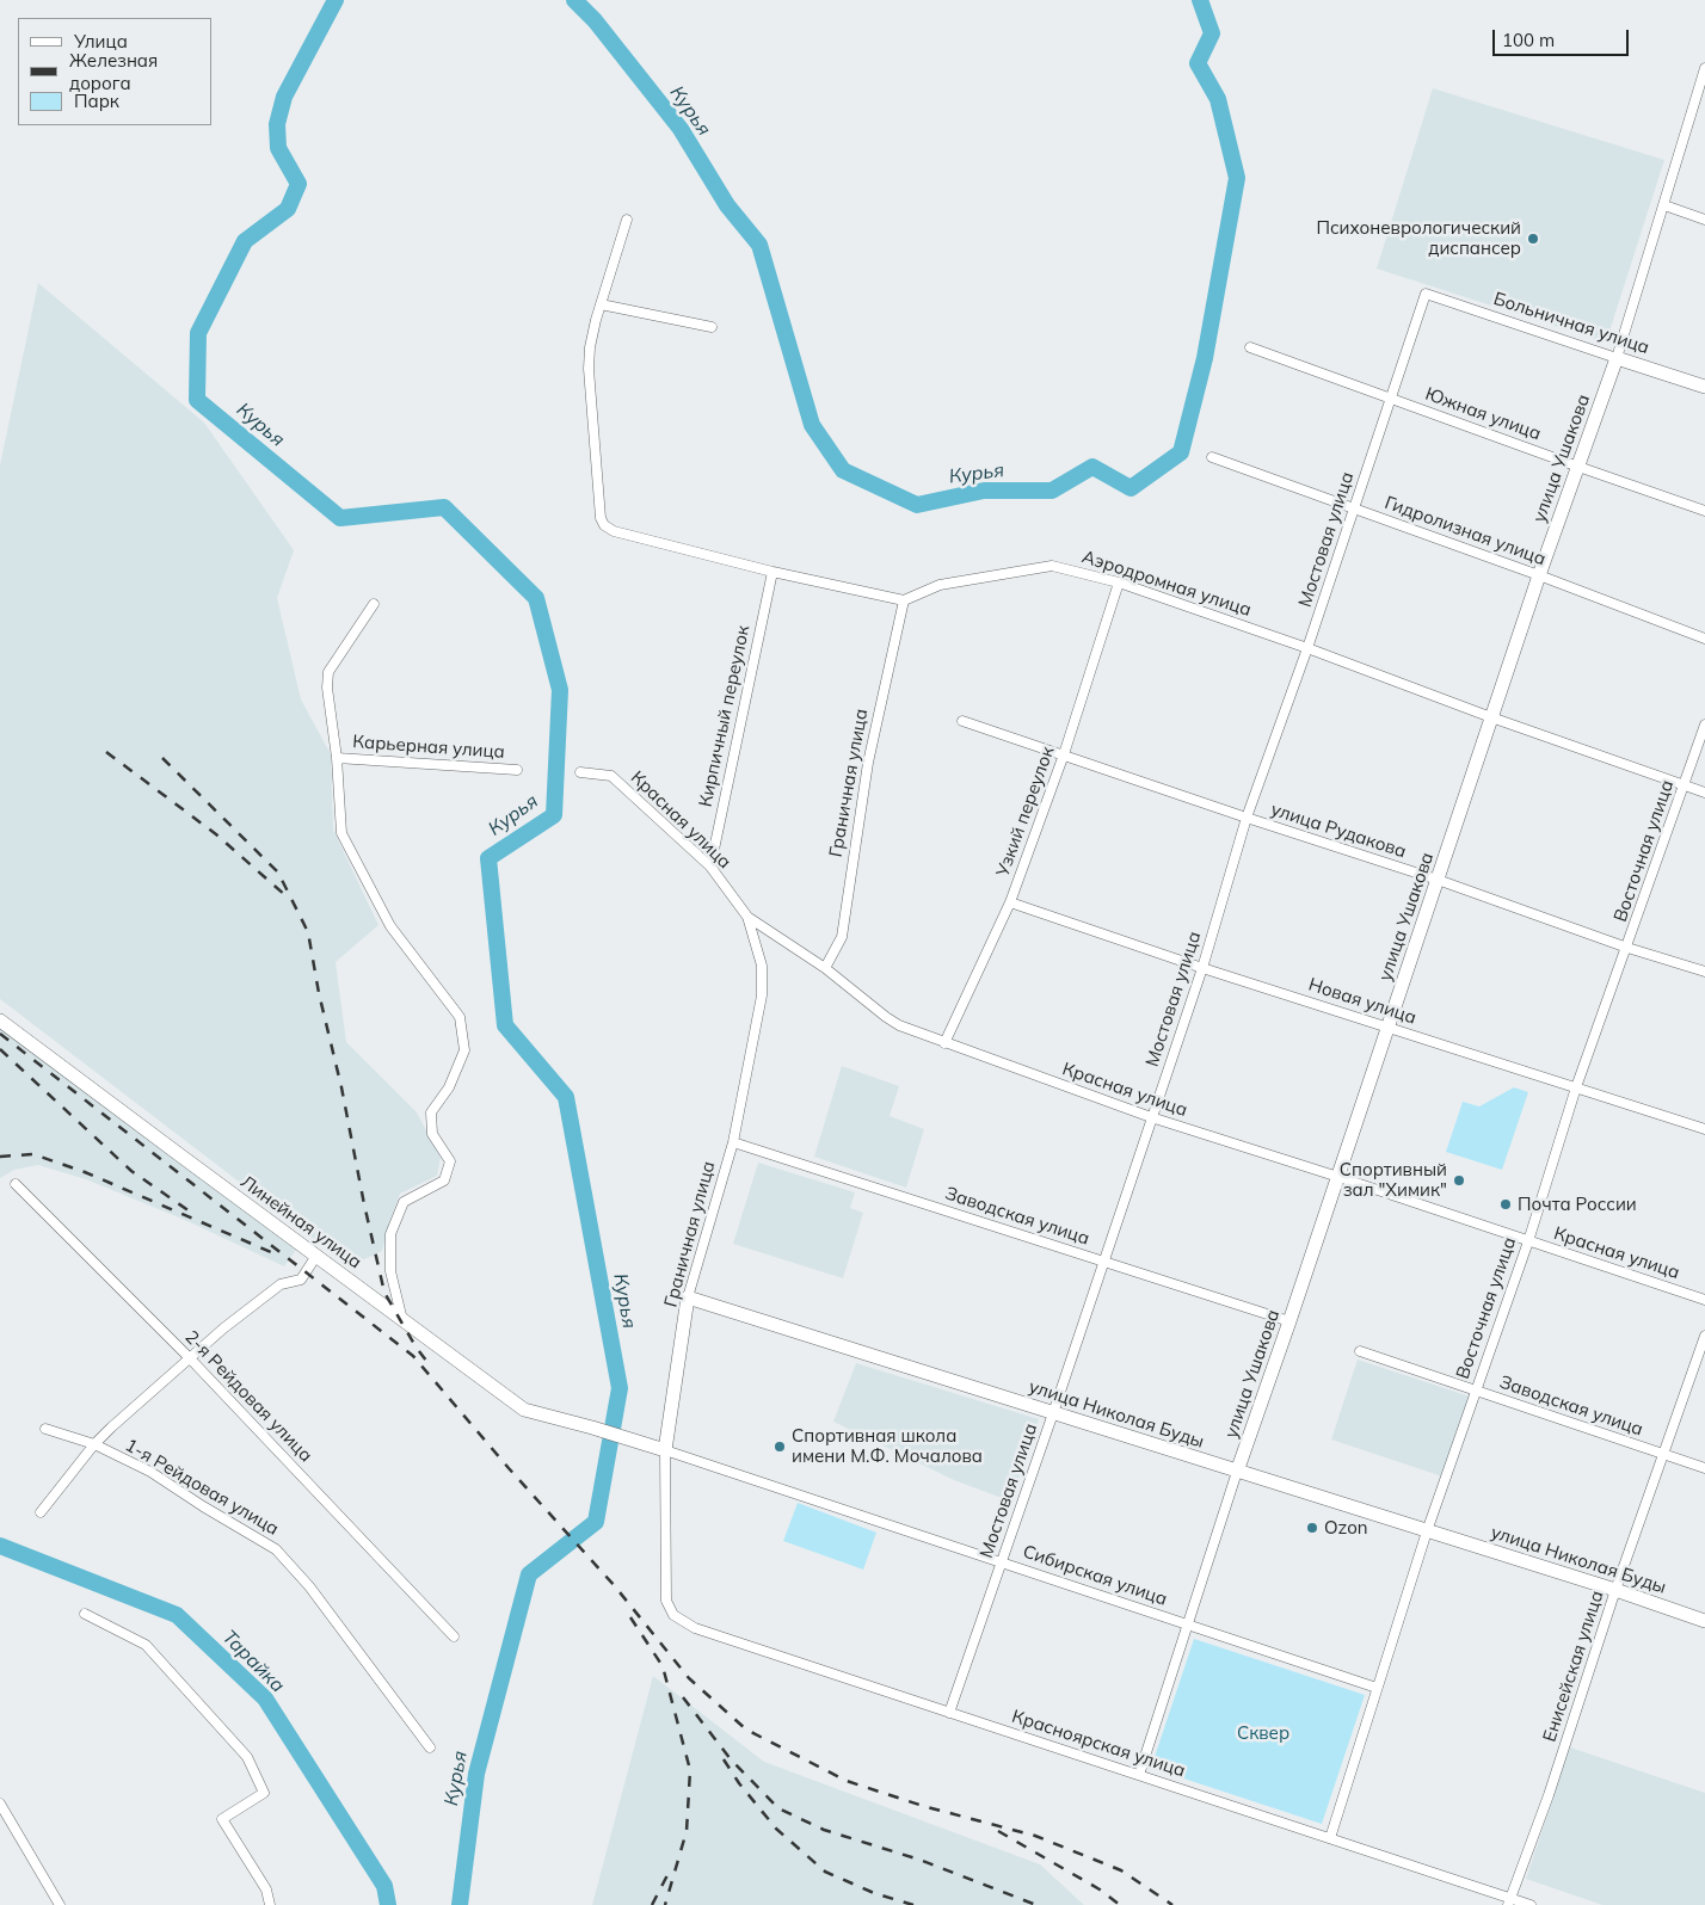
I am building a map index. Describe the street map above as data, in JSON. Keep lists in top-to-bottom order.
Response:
{
  "streets": {
    "street": [
      "Больничная улица",
      "Южная улица",
      "улица Ушакова",
      "Гидролизная улица",
      "Мостовая улица",
      "Аэродромная улица",
      "Кирпичный переулок",
      "Карьерная улица",
      "Граничная улица",
      "Узкий переулок",
      "Красная улица",
      "улица Рудакова",
      "Восточная улица",
      "Новая улица",
      "Заводская улица",
      "Линейная улица",
      "2-я Рейдовая улица",
      "улица Николая Буды",
      "1-я Рейдовая улица",
      "Сибирская улица",
      "Енисейская улица",
      "Красноярская улица"
    ]
  },
  "crossings": [
    ["Больничная улица", "улица Ушакова"],
    ["Больничная улица", "Мостовая улица"],
    ["Южная улица", "улица Ушакова"],
    ["Южная улица", "Мостовая улица"],
    ["улица Ушакова", "Гидролизная улица"],
    ["улица Ушакова", "Аэродромная улица"],
    ["улица Ушакова", "Красная улица"],
    ["улица Ушакова", "улица Рудакова"],
    ["улица Ушакова", "Новая улица"],
    ["улица Ушакова", "Заводская улица"],
    ["улица Ушакова", "улица Николая Буды"],
    ["улица Ушакова", "Сибирская улица"],
    ["улица Ушакова", "Красноярская улица"],
    ["Гидролизная улица", "Мостовая улица"],
    ["Мостовая улица", "Аэродромная улица"],
    ["Мостовая улица", "Красная улица"],
    ["Мостовая улица", "улица Рудакова"],
    ["Мостовая улица", "Новая улица"],
    ["Мостовая улица", "Заводская улица"],
    ["Мостовая улица", "улица Николая Буды"],
    ["Мостовая улица", "Сибирская улица"],
    ["Мостовая улица", "Красноярская улица"],
    ["Аэродромная улица", "Граничная улица"],
    ["Аэродромная улица", "Узкий переулок"],
    ["Аэродромная улица", "Восточная улица"],
    ["Кирпичный переулок", "Красная улица"],
    ["Граничная улица", "Красная улица"],
    ["Граничная улица", "Заводская улица"],
    ["Граничная улица", "Линейная улица"],
    ["Граничная улица", "улица Николая Буды"],
    ["Граничная улица", "Сибирская улица"],
    ["Граничная улица", "Красноярская улица"],
    ["Узкий переулок", "Красная улица"],
    ["Узкий переулок", "улица Рудакова"],
    ["Узкий переулок", "Новая улица"],
    ["Красная улица", "Восточная улица"],
    ["улица Рудакова", "Восточная улица"],
    ["Восточная улица", "Новая улица"],
    ["Восточная улица", "Заводская улица"],
    ["Восточная улица", "улица Николая Буды"],
    ["Восточная улица", "Сибирская улица"],
    ["Восточная улица", "Красноярская улица"],
    ["Заводская улица", "Енисейская улица"],
    ["Линейная улица", "Сибирская улица"],
    ["улица Николая Буды", "Енисейская улица"],
    ["Енисейская улица", "Красноярская улица"]
  ],
  "water": ["Курья", "Тарайка"],
  "parks": ["Сквер"],
  "places": [
    "Психоневрологический диспансер",
    "Спортивный зал \"Химик\"",
    "Почта России",
    "Спортивная школа имени М.Ф. Мочалова",
    "Ozon"
  ],
  "legend": ["Улица", "Железная дорога", "Парк"],
  "scale_bar": "100 m"
}
